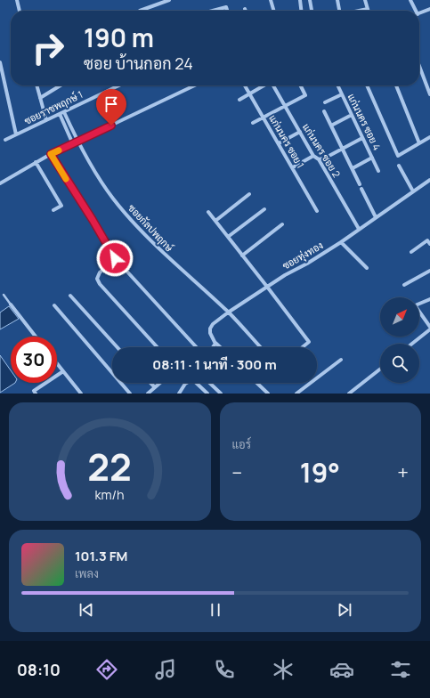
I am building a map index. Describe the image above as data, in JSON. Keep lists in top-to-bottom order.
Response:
{
  "streets": {
    "street": [
      "ซอยราชพฤกษ์ 1",
      "แก่นนคร ซอย 4",
      "แก่นนคร ซอย 1",
      "แก่นนคร ซอย 2",
      "ซอยกัลปพฤกษ์",
      "ซอยทุ่งทอง"
    ]
  },
  "crossings": [
    ["ซอยราชพฤกษ์ 1", "ซอยกัลปพฤกษ์"],
    ["แก่นนคร ซอย 2", "ซอยทุ่งทอง"],
    ["ซอยกัลปพฤกษ์", "ซอยทุ่งทอง"]
  ],
  "north": "top right",
  "page": {
    "turn": ["190 m", "ซอย บ้านกอก 24"],
    "limit": "30",
    "trip": "08:11 · 1 นาที · 300 m",
    "tile": "แอร์",
    "heat": ["−", "19°", "+"],
    "song": ["101.3 FM", "เพลง"],
    "tabs": "08:10",
    "gauge": ["22", "km/h"]
  }
}
